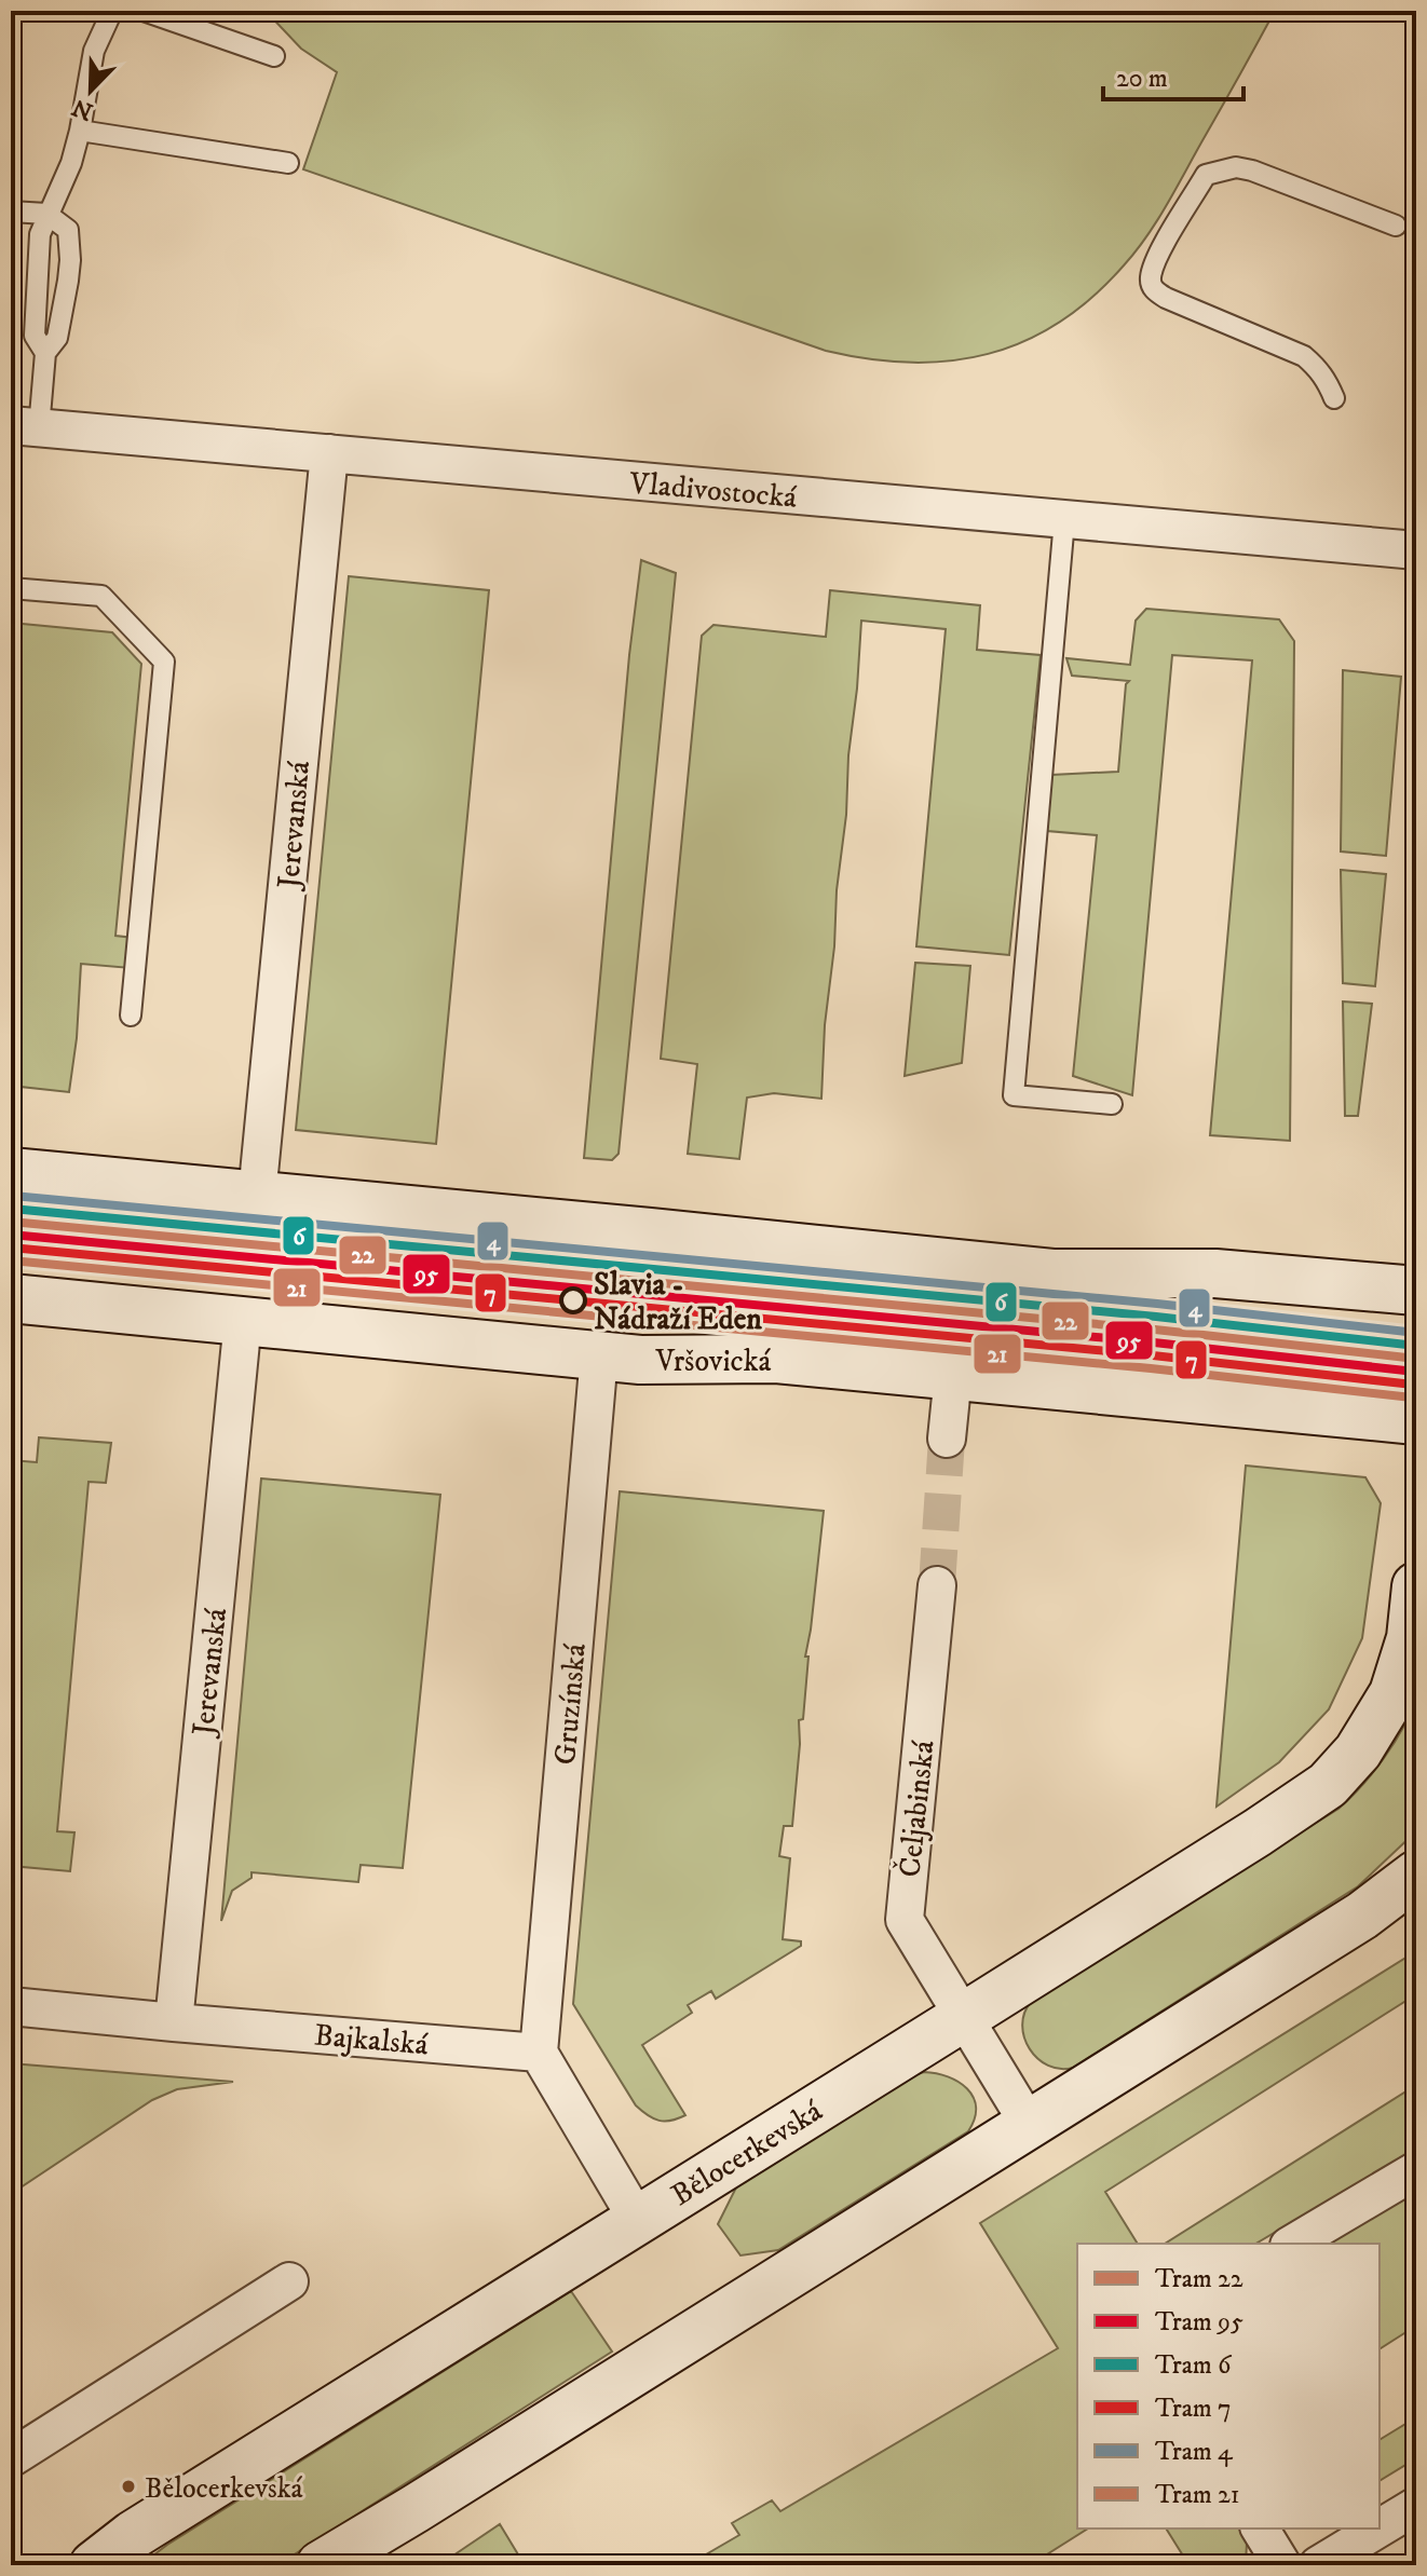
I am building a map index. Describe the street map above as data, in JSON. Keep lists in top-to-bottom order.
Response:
{
  "streets": {
    "main road": ["Vršovická", "Bělocerkevská"],
    "street": [
      "Vladivostocká",
      "Jerevanská",
      "Gruzínská",
      "Čeljabinská",
      "Bajkalská"
    ]
  },
  "crossings": [
    ["Vladivostocká", "Jerevanská"],
    ["Jerevanská", "Vršovická"],
    ["Jerevanská", "Bajkalská"],
    ["Vršovická", "Gruzínská"],
    ["Gruzínská", "Bajkalská"],
    ["Čeljabinská", "Bělocerkevská"]
  ],
  "places": ["Slavia - Nádraží Eden", "Bělocerkevská"],
  "lines": [
    "tram line 4",
    "tram line 6",
    "tram line 22",
    "tram line 95",
    "tram line 7",
    "tram line 21"
  ],
  "legend": [
    "Tram 22",
    "Tram 95",
    "Tram 6",
    "Tram 7",
    "Tram 4",
    "Tram 21"
  ],
  "scale_bar": "20 m",
  "north": "bottom left"
}
